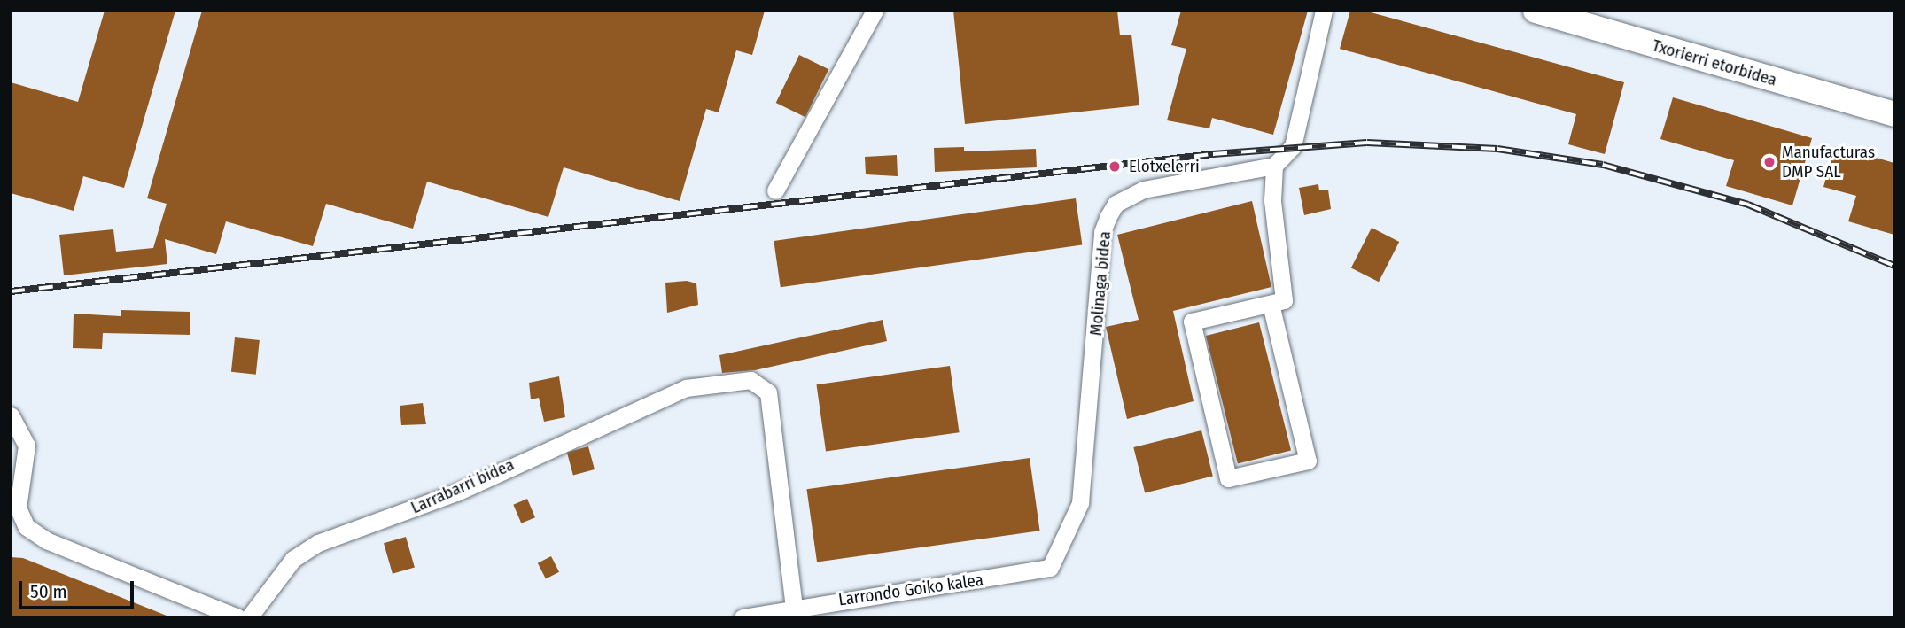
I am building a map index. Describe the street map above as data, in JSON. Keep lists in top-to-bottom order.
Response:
{
  "streets": {
    "street": [
      "Txorierri etorbidea",
      "Molinaga bidea",
      "Larrabarri bidea",
      "Larrondo Goiko kalea"
    ]
  },
  "crossings": [
    ["Molinaga bidea", "Larrondo Goiko kalea"],
    ["Larrabarri bidea", "Larrondo Goiko kalea"]
  ],
  "places": ["Manufacturas DMP SAL", "Elotxelerri"],
  "scale_bar": "50 m"
}
